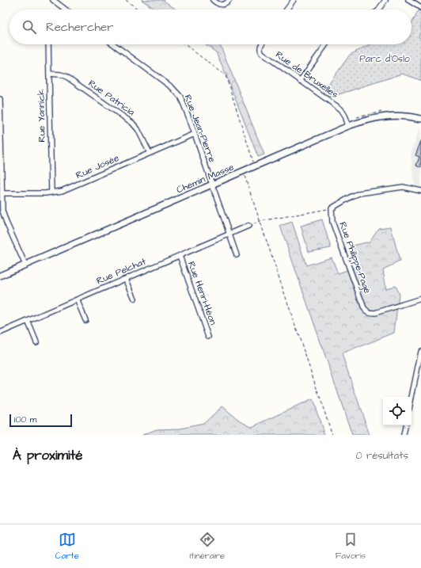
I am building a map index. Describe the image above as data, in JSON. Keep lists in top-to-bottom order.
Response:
{
  "streets": {
    "street": [
      "Rue de Bruxelles",
      "Rue Patricia",
      "Rue Yannick",
      "Rue Jean-Pierre",
      "Rue Josée",
      "Chemin Masse",
      "Rue Philippe-Pagé",
      "Rue Pelchat",
      "Rue Henri-Héon"
    ]
  },
  "crossings": [
    ["Rue de Bruxelles", "Chemin Masse"],
    ["Rue Patricia", "Rue Yannick"],
    ["Rue Patricia", "Rue Josée"],
    ["Rue Yannick", "Rue Josée"],
    ["Rue Jean-Pierre", "Rue Josée"],
    ["Rue Jean-Pierre", "Chemin Masse"],
    ["Rue Jean-Pierre", "Rue Pelchat"],
    ["Rue Pelchat", "Rue Henri-Héon"]
  ],
  "parks": ["Parc d'Oslo"],
  "scale_bar": "100 m",
  "page": {
    "search": "Rechercher",
    "scale": "100 m",
    "heading": ["À proximité", "0 résultats"],
    "nav": ["Carte", "Itinéraire", "Favoris"]
  }
}
